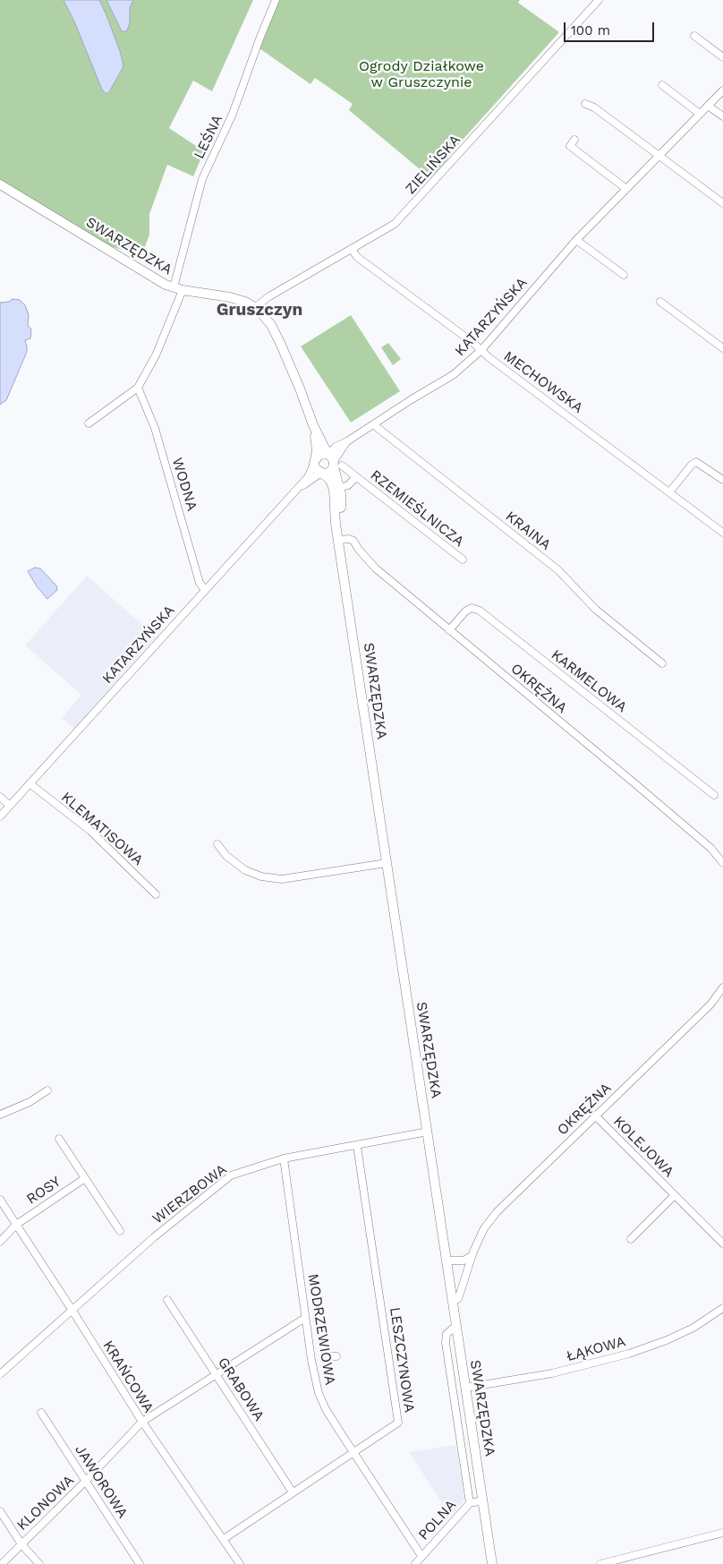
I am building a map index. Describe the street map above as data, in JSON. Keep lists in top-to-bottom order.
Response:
{
  "streets": {
    "street": [
      "LEŚNA",
      "ZIELIŃSKA",
      "SWARZĘDZKA",
      "KATARZYŃSKA",
      "MECHOWSKA",
      "WODNA",
      "RZEMIEŚLNICZA",
      "KRAINA",
      "KARMELOWA",
      "OKRĘŻNA",
      "KLEMATISOWA",
      "KOLEJOWA",
      "ROSY",
      "WIERZBOWA",
      "MODRZEWIOWA",
      "ŁĄKOWA",
      "LESZCZYNOWA",
      "KRAŃCOWA",
      "GRABOWA",
      "JAWOROWA",
      "KLONOWA",
      "POLNA"
    ]
  },
  "crossings": [
    ["LEŚNA", "SWARZĘDZKA"],
    ["LEŚNA", "WODNA"],
    ["ZIELIŃSKA", "SWARZĘDZKA"],
    ["ZIELIŃSKA", "MECHOWSKA"],
    ["SWARZĘDZKA", "KATARZYŃSKA"],
    ["SWARZĘDZKA", "RZEMIEŚLNICZA"],
    ["SWARZĘDZKA", "OKRĘŻNA"],
    ["SWARZĘDZKA", "WIERZBOWA"],
    ["SWARZĘDZKA", "ŁĄKOWA"],
    ["SWARZĘDZKA", "POLNA"],
    ["KATARZYŃSKA", "MECHOWSKA"],
    ["KATARZYŃSKA", "WODNA"],
    ["KATARZYŃSKA", "RZEMIEŚLNICZA"],
    ["KATARZYŃSKA", "KRAINA"],
    ["KATARZYŃSKA", "KLEMATISOWA"],
    ["KARMELOWA", "OKRĘŻNA"],
    ["OKRĘŻNA", "KOLEJOWA"],
    ["ROSY", "KRAŃCOWA"],
    ["WIERZBOWA", "MODRZEWIOWA"],
    ["WIERZBOWA", "LESZCZYNOWA"],
    ["WIERZBOWA", "KRAŃCOWA"],
    ["MODRZEWIOWA", "LESZCZYNOWA"],
    ["MODRZEWIOWA", "KLONOWA"],
    ["MODRZEWIOWA", "POLNA"],
    ["LESZCZYNOWA", "KRAŃCOWA"],
    ["LESZCZYNOWA", "GRABOWA"],
    ["KRAŃCOWA", "KLONOWA"],
    ["GRABOWA", "KLONOWA"],
    ["JAWOROWA", "KLONOWA"]
  ],
  "districts": ["Gruszczyn"],
  "parks": ["Ogrody Działkowe w Gruszczynie"],
  "scale_bar": "100 m"
}
